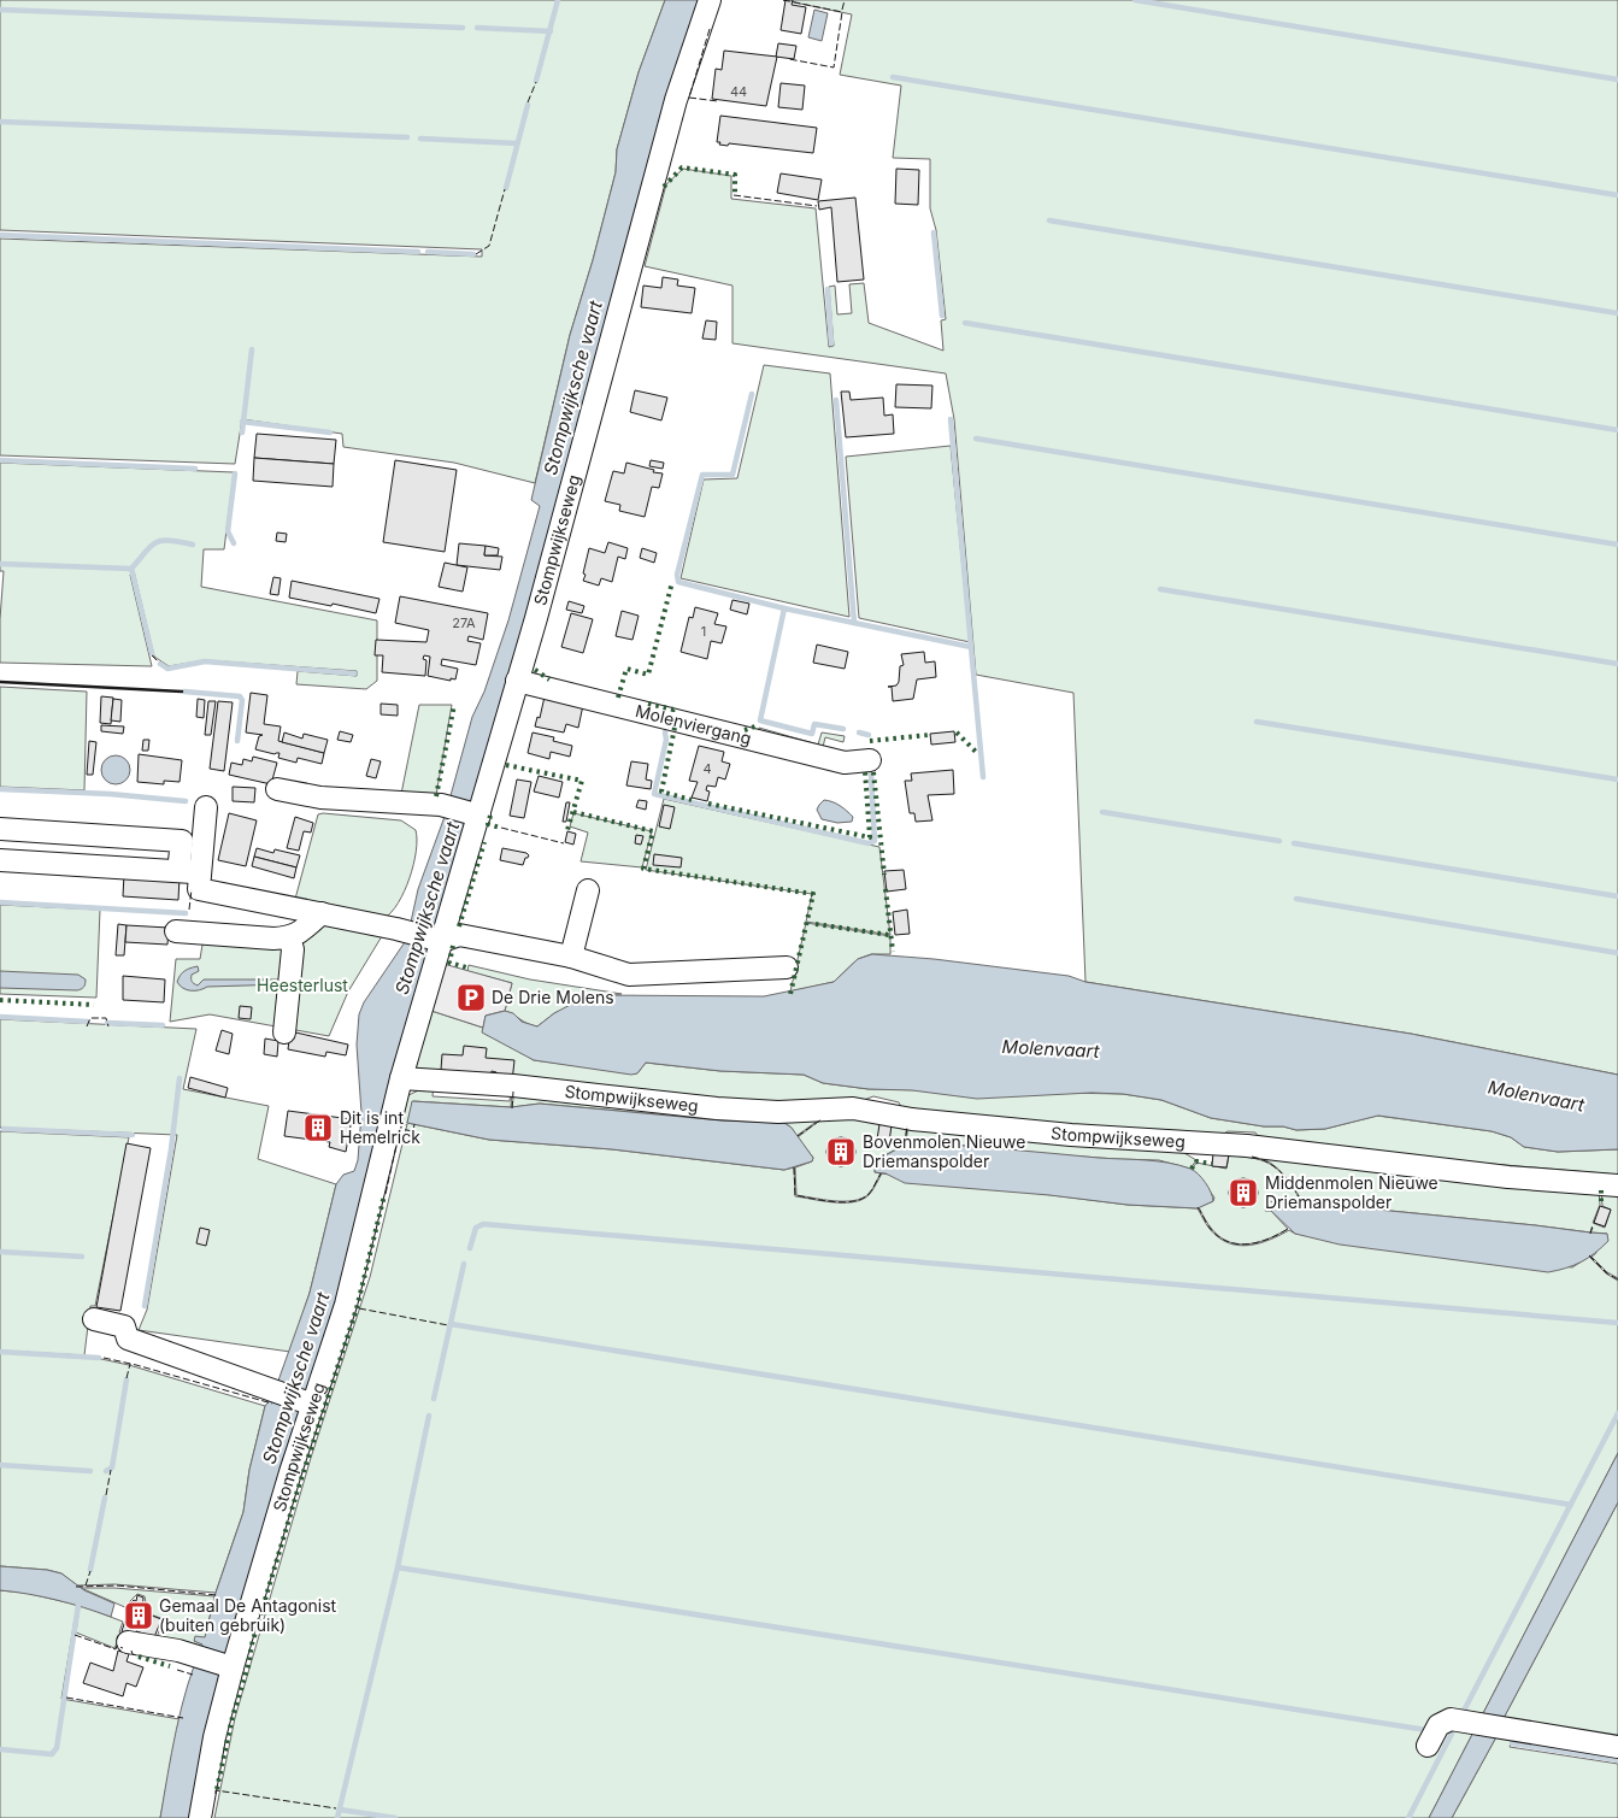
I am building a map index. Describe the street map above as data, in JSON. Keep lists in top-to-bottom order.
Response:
{
  "streets": {
    "street": ["Stompwijkseweg", "Molenviergang"]
  },
  "crossings": [
    ["Stompwijkseweg", "Molenviergang"]
  ],
  "water": ["Stompwijksche vaart", "Molenvaart"],
  "parks": ["Heesterlust"],
  "places": {
    "parking": ["De Drie Molens"],
    "building": [
      "Dit is int Hemelrick",
      "Bovenmolen Nieuwe Driemanspolder",
      "Middenmolen Nieuwe Driemanspolder",
      "Gemaal De Antagonist (buiten gebruik)"
    ]
  },
  "house_numbers": [
    "44",
    "27A",
    "1",
    "4"
  ]
}
